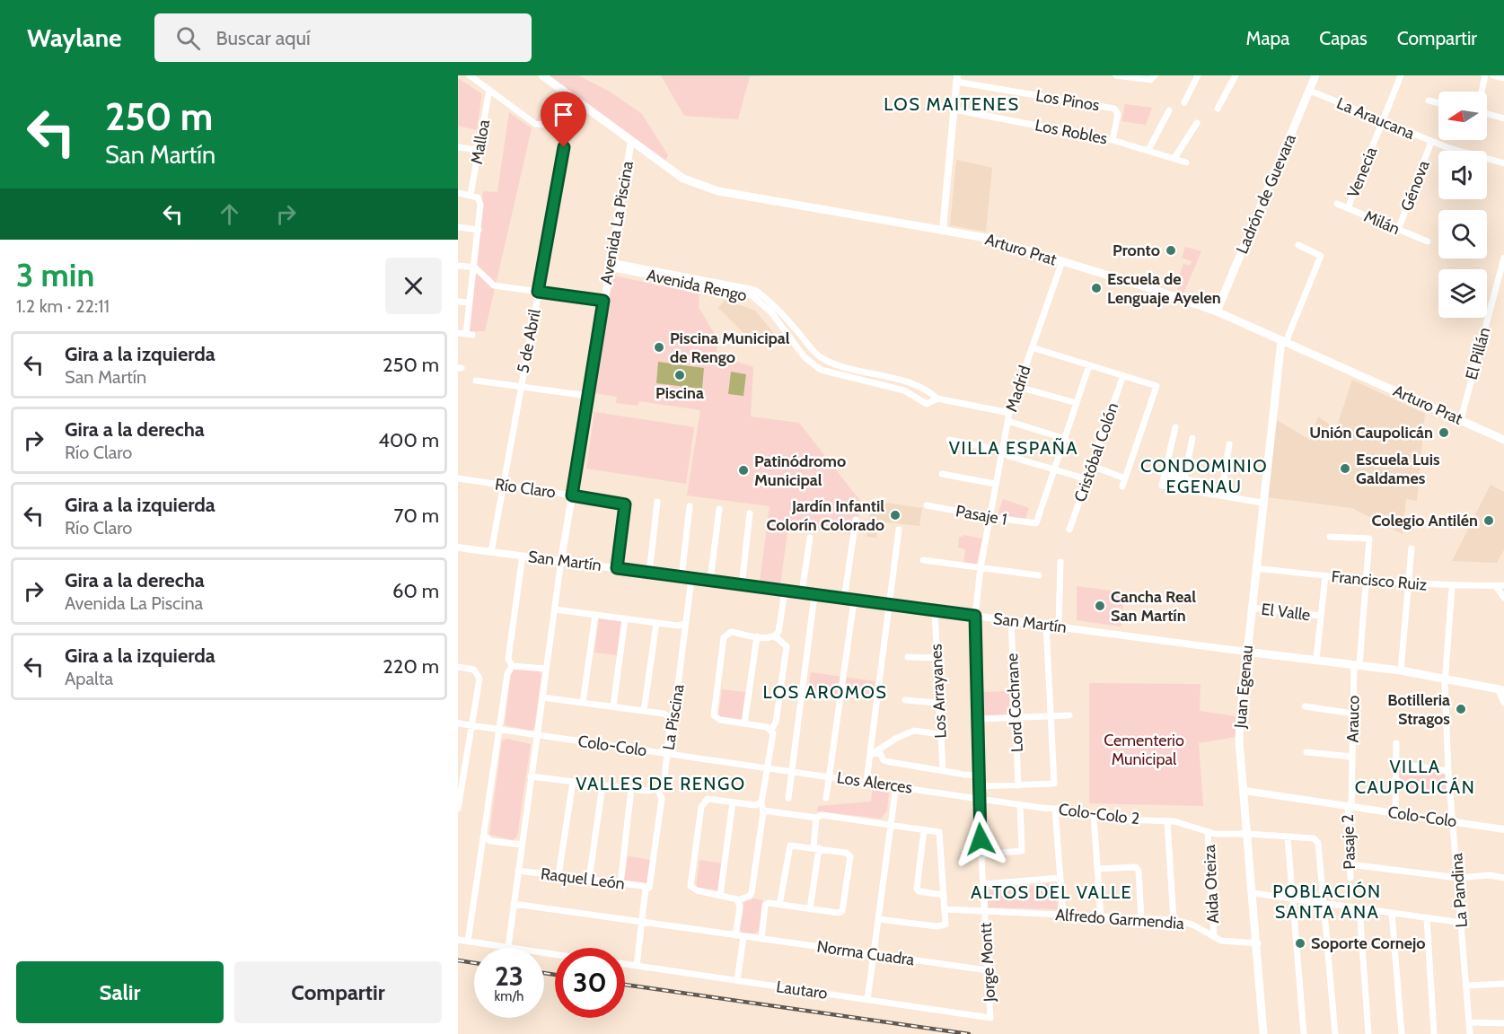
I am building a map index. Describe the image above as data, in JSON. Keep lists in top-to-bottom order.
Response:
{
  "streets": {
    "main road": [
      "Ladrón de Guevara",
      "Arturo Prat",
      "San Martín",
      "Juan Egenau"
    ],
    "street": [
      "Los Pinos",
      "La Araucana",
      "Los Robles",
      "Malloa",
      "Venecia",
      "Génova",
      "Avenida La Piscina",
      "Milán",
      "Avenida Rengo",
      "5 de Abril",
      "El Pillán",
      "Madrid",
      "Cristóbal Colón",
      "Río Claro",
      "Pasaje 1",
      "Francisco Ruiz",
      "El Valle",
      "Los Arrayanes",
      "Lord Cochrane",
      "La Piscina",
      "Arauco",
      "Colo-Colo",
      "Los Alerces",
      "Colo-Colo 2",
      "Pasaje 2",
      "Raquel León",
      "Aida Oteiza",
      "La Pandina",
      "Alfredo Garmendia",
      "Norma Cuadra",
      "Jorge Montt",
      "Lautaro"
    ]
  },
  "crossings": [
    ["Los Pinos", "Los Robles"],
    ["La Araucana", "Venecia"],
    ["La Araucana", "Génova"],
    ["La Araucana", "Ladrón de Guevara"],
    ["Venecia", "Milán"],
    ["Génova", "Milán"],
    ["Ladrón de Guevara", "Arturo Prat"],
    ["Avenida La Piscina", "Arturo Prat"],
    ["Avenida La Piscina", "Avenida Rengo"],
    ["Avenida La Piscina", "Río Claro"],
    ["Avenida La Piscina", "San Martín"],
    ["Arturo Prat", "5 de Abril"],
    ["Arturo Prat", "El Pillán"],
    ["Arturo Prat", "Madrid"],
    ["Arturo Prat", "Juan Egenau"],
    ["Avenida Rengo", "Madrid"],
    ["5 de Abril", "Río Claro"],
    ["5 de Abril", "San Martín"],
    ["Madrid", "Pasaje 1"],
    ["Madrid", "San Martín"],
    ["Madrid", "Jorge Montt"],
    ["Río Claro", "San Martín"],
    ["San Martín", "Juan Egenau"],
    ["San Martín", "Los Arrayanes"],
    ["San Martín", "Lord Cochrane"],
    ["San Martín", "La Piscina"],
    ["San Martín", "Arauco"],
    ["San Martín", "La Pandina"],
    ["San Martín", "Jorge Montt"],
    ["Francisco Ruiz", "Juan Egenau"],
    ["Francisco Ruiz", "Arauco"],
    ["Francisco Ruiz", "La Pandina"],
    ["El Valle", "Juan Egenau"],
    ["Juan Egenau", "Colo-Colo"],
    ["Juan Egenau", "Colo-Colo 2"],
    ["Juan Egenau", "Alfredo Garmendia"],
    ["Los Arrayanes", "Los Alerces"],
    ["La Piscina", "Colo-Colo"],
    ["Arauco", "Colo-Colo"],
    ["Arauco", "Pasaje 2"],
    ["Colo-Colo", "Los Alerces"],
    ["Colo-Colo", "Pasaje 2"],
    ["Colo-Colo", "La Pandina"],
    ["Los Alerces", "Colo-Colo 2"],
    ["Los Alerces", "Jorge Montt"],
    ["Colo-Colo 2", "Aida Oteiza"],
    ["Colo-Colo 2", "Jorge Montt"],
    ["Aida Oteiza", "Alfredo Garmendia"],
    ["Alfredo Garmendia", "Jorge Montt"],
    ["Norma Cuadra", "Jorge Montt"],
    ["Jorge Montt", "Lautaro"]
  ],
  "districts": [
    "LOS MAITENES",
    "VILLA ESPAÑA",
    "CONDOMINIO EGENAU",
    "LOS AROMOS",
    "VILLA CAUPOLICÁN",
    "VALLES DE RENGO",
    "POBLACIÓN SANTA ANA",
    "ALTOS DEL VALLE"
  ],
  "parks": ["Cementerio Municipal"],
  "places": [
    "Pronto",
    "Escuela de Lenguaje Ayelen",
    "Piscina Municipal de Rengo",
    "Piscina",
    "Unión Caupolicán",
    "Escuela Luis Galdames",
    "Patinódromo Municipal",
    "Jardín Infantil Colorín Colorado",
    "Colegio Antilén",
    "Cancha Real San Martín",
    "Botilleria Stragos",
    "Soporte Cornejo"
  ],
  "north": "left",
  "page": {
    "header": "Waylane",
    "search": "Buscar aquí",
    "nav": ["Mapa", "Capas", "Compartir"],
    "turn": ["250 m", "San Martín"],
    "heading": ["3 min", "1.2 km · 22:11"],
    "list": [
      {
        "name": "Gira a la izquierda",
        "note": "San Martín",
        "value": "250 m"
      },
      {
        "name": "Gira a la derecha",
        "note": "Río Claro",
        "value": "400 m"
      },
      {
        "name": "Gira a la izquierda",
        "note": "Río Claro",
        "value": "70 m"
      },
      {
        "name": "Gira a la derecha",
        "note": "Avenida La Piscina",
        "value": "60 m"
      },
      {
        "name": "Gira a la izquierda",
        "note": "Apalta",
        "value": "220 m"
      }
    ],
    "speed": "23 km/h",
    "limit": "30",
    "buttons": ["Salir", "Compartir"]
  }
}
